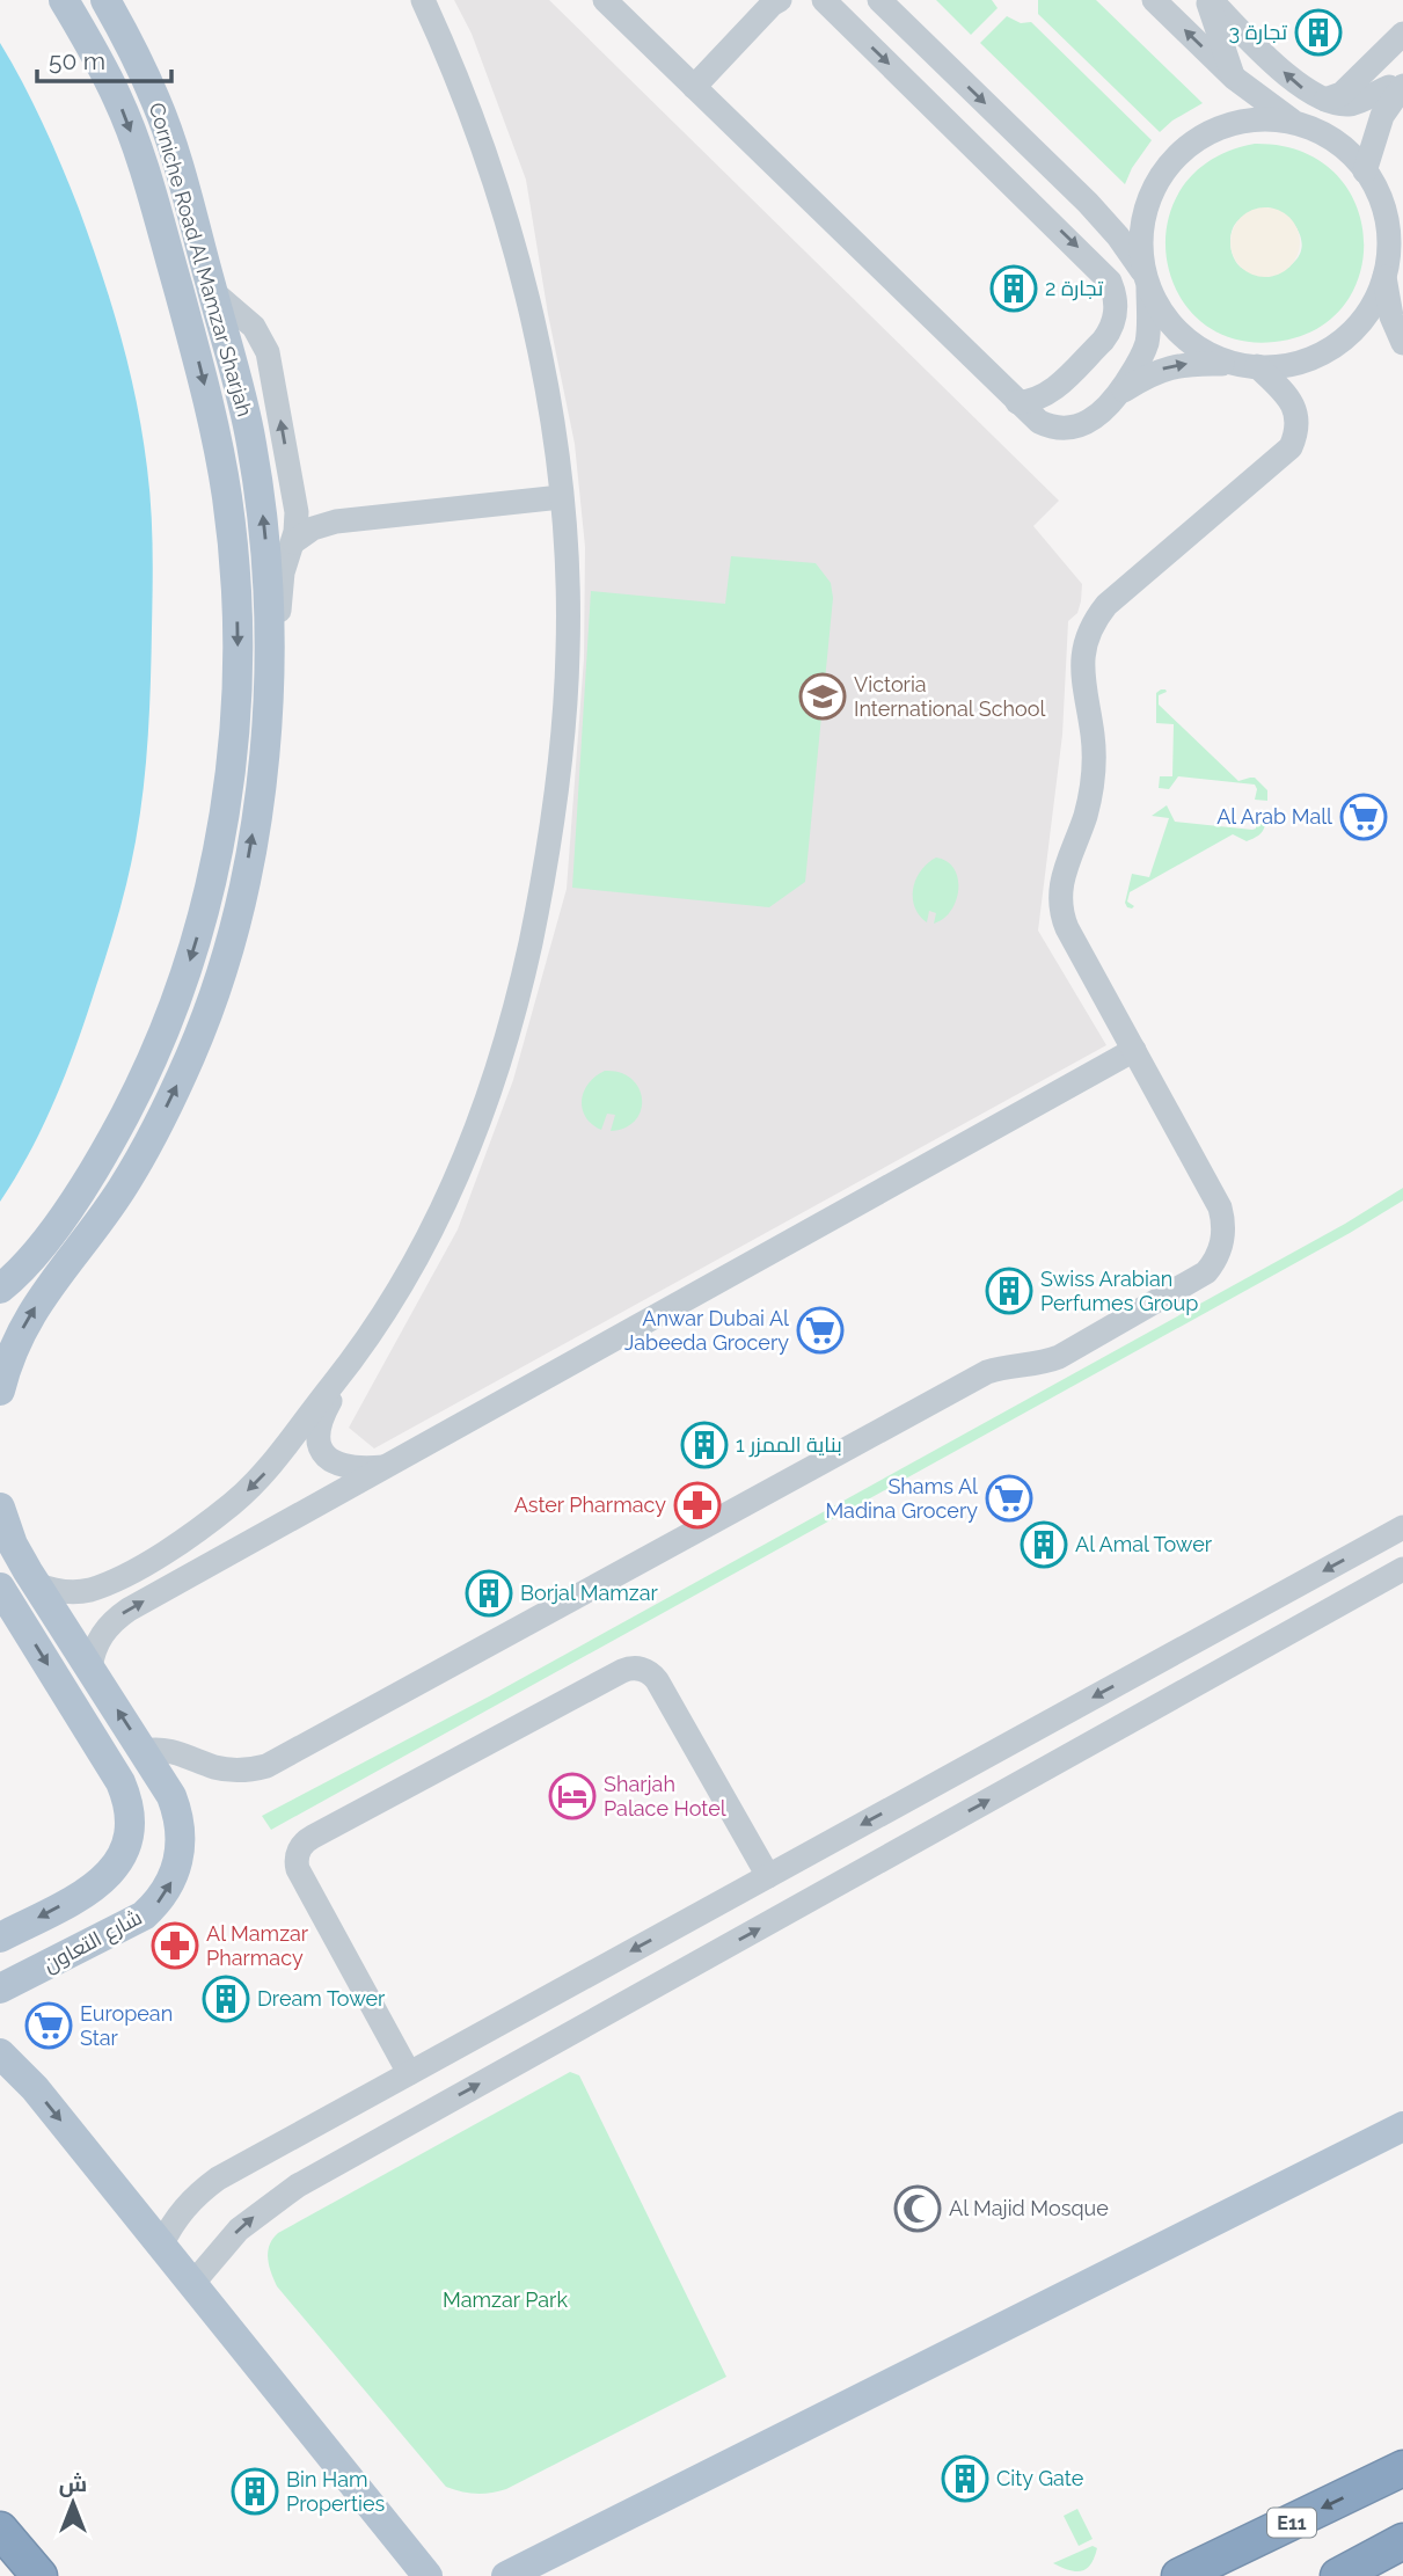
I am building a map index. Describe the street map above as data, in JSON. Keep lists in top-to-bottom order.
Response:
{
  "streets": {
    "highway": ["E11"],
    "main road": ["Corniche Road Al Mamzar Sharjah", "شارع التعاون"]
  },
  "parks": ["Mamzar Park"],
  "places": {
    "building": [
      "تجارة 3",
      "تجارة 2",
      "Swiss Arabian Perfumes Group",
      "بناية الممزر 1",
      "Al Amal Tower",
      "Borjal Mamzar",
      "Dream Tower",
      "City Gate",
      "Bin Ham Properties"
    ],
    "school or university": ["Victoria International School"],
    "supermarket": [
      "Al Arab Mall",
      "Anwar Dubai Al Jabeeda Grocery",
      "Shams Al Madina Grocery",
      "European Star"
    ],
    "pharmacy": ["Aster Pharmacy", "Al Mamzar Pharmacy"],
    "hotel": ["Sharjah Palace Hotel"],
    "mosque": ["Al Majid Mosque"]
  },
  "scale_bar": "50 m",
  "north": "top"
}
